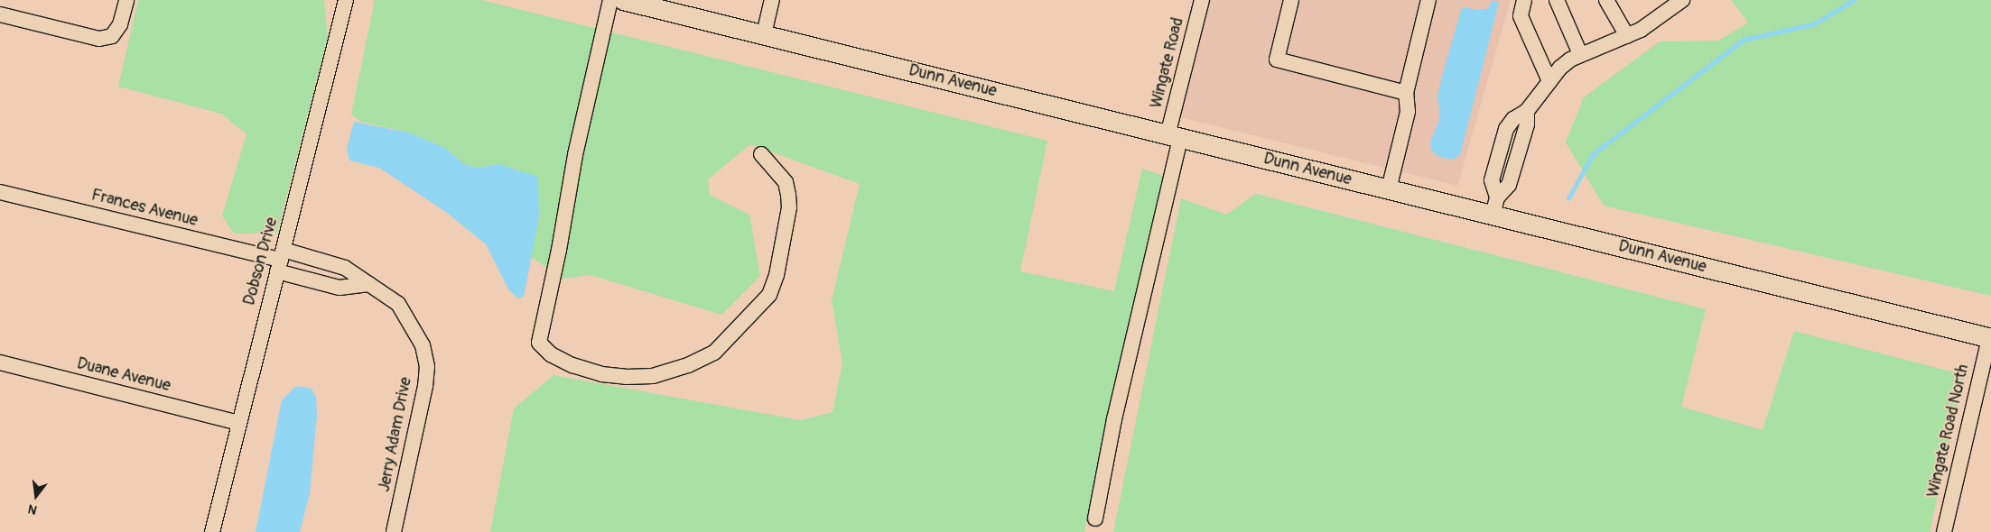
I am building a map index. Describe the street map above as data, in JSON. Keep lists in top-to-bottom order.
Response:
{
  "streets": {
    "main road": ["Dunn Avenue"],
    "street": [
      "Wingate Road",
      "Frances Avenue",
      "Dobson Drive",
      "Duane Avenue",
      "Wingate Road North",
      "Jerry Adam Drive"
    ]
  },
  "crossings": [
    ["Wingate Road", "Dunn Avenue"],
    ["Dunn Avenue", "Wingate Road North"],
    ["Frances Avenue", "Dobson Drive"],
    ["Frances Avenue", "Jerry Adam Drive"],
    ["Dobson Drive", "Duane Avenue"],
    ["Dobson Drive", "Jerry Adam Drive"]
  ],
  "north": "bottom"
}
